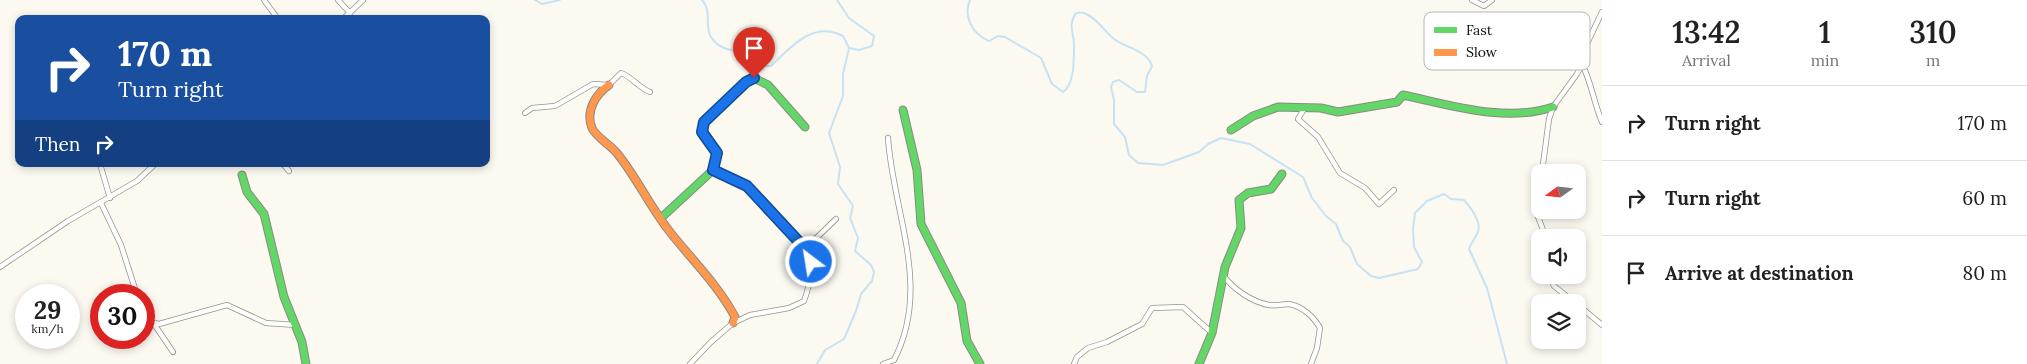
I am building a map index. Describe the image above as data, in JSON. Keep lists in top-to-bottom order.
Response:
{
  "legend": ["Fast", "Slow"],
  "north": "left",
  "page": {
    "eta": [
      "13:42",
      "Arrival",
      "1",
      "min",
      "310",
      "m"
    ],
    "turn": ["170 m", "Turn right"],
    "list": [
      {
        "name": "Turn right",
        "value": "170 m"
      },
      {
        "name": "Turn right",
        "value": "60 m"
      },
      {
        "name": "Arrive at destination",
        "value": "80 m"
      }
    ],
    "then": "Then",
    "speed": "29 km/h",
    "limit": "30"
  }
}
